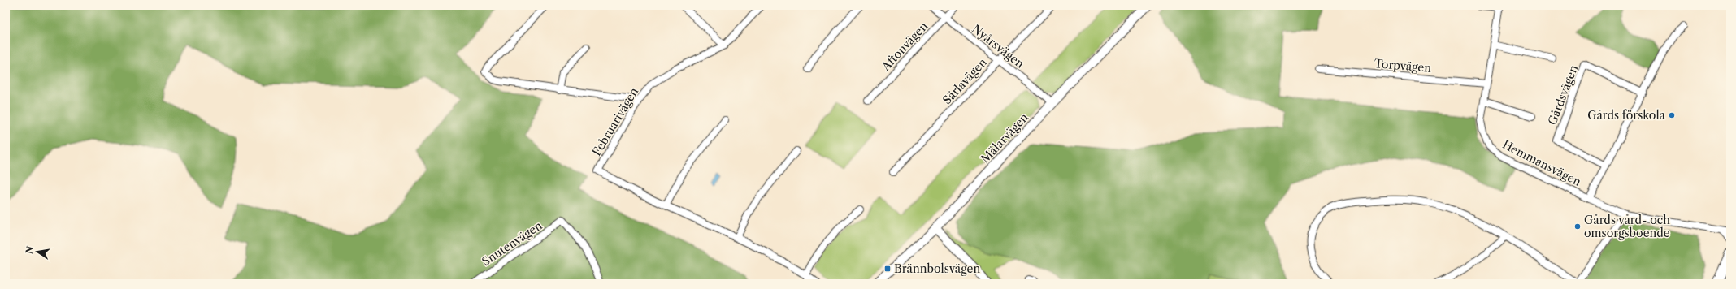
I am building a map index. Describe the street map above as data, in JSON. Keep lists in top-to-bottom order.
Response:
{
  "streets": {
    "street": [
      "Aftonvägen",
      "Nyårsvägen",
      "Torpvägen",
      "Särlavägen",
      "Gårdsvägen",
      "Februarivägen",
      "Mälarvägen",
      "Hemmansvägen",
      "Snutenvägen"
    ]
  },
  "crossings": [
    ["Aftonvägen", "Nyårsvägen"],
    ["Nyårsvägen", "Särlavägen"],
    ["Nyårsvägen", "Mälarvägen"],
    ["Torpvägen", "Hemmansvägen"]
  ],
  "places": {
    "other": ["Gårds förskola", "Gårds vård- och omsorgsboende"],
    "transit": ["Brännbolsvägen"]
  },
  "north": "left"
}
